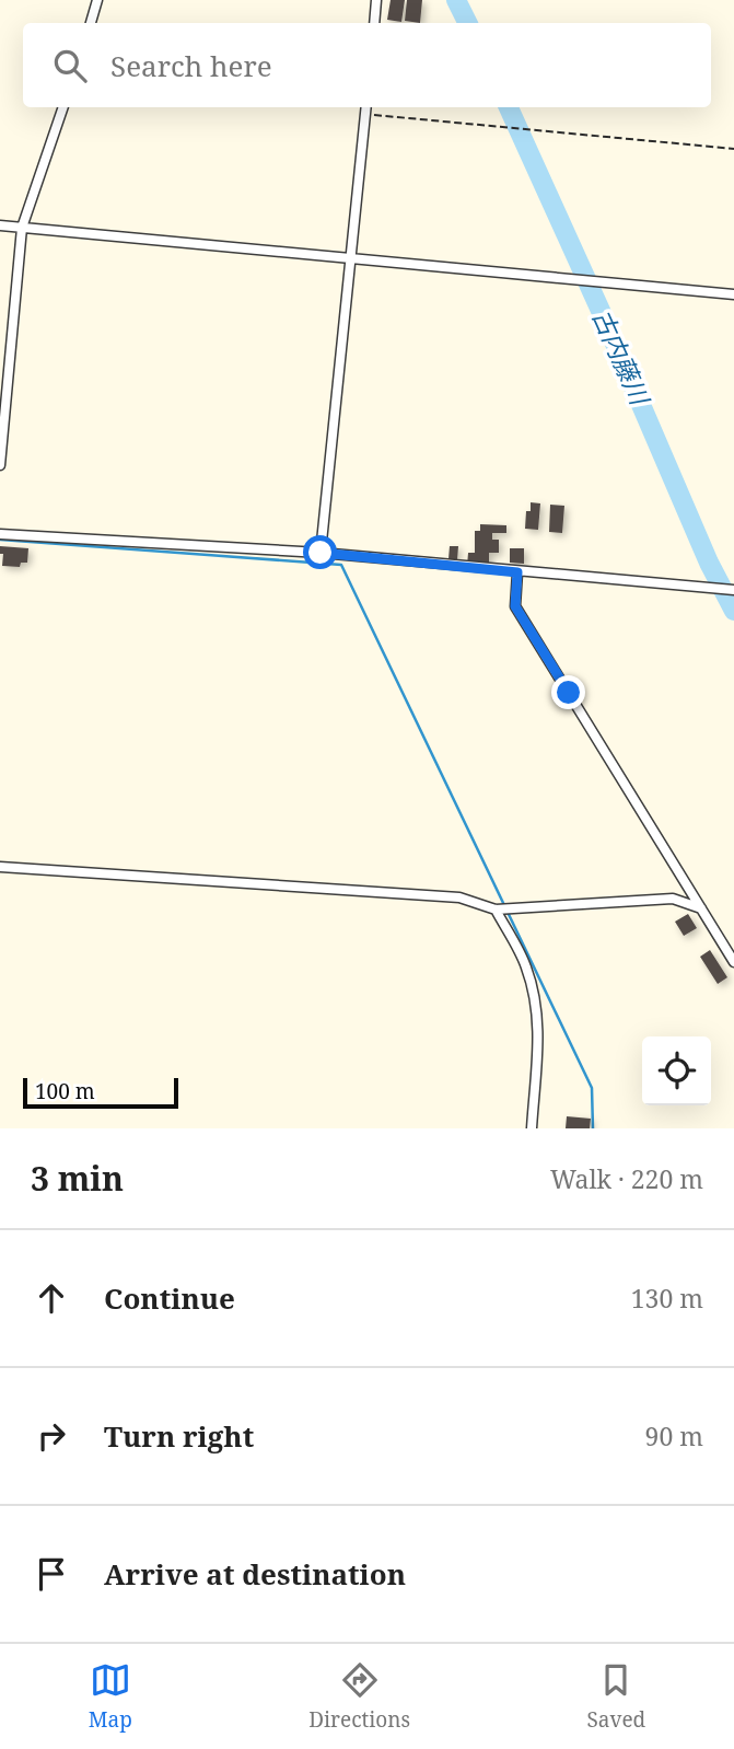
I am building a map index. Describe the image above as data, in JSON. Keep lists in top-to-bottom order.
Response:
{
  "water": ["古内藤川"],
  "scale_bar": "100 m",
  "page": {
    "search": "Search here",
    "scale": "100 m",
    "heading": ["3 min", "Walk · 220 m"],
    "list": [
      ["Continue", "130 m"],
      ["Turn right", "90 m"],
      "Arrive at destination"
    ],
    "nav": ["Map", "Directions", "Saved"]
  }
}
